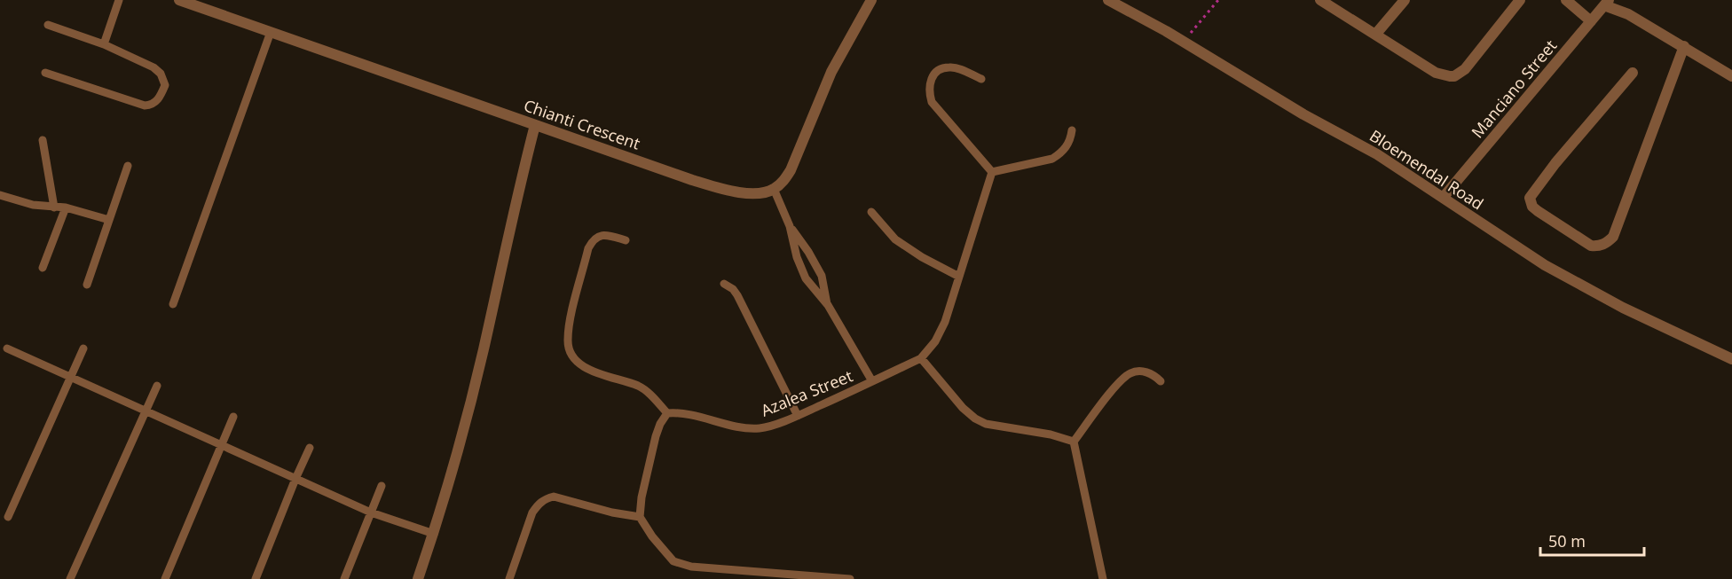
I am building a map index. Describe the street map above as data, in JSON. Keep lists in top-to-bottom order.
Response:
{
  "streets": {
    "street": ["Manciano Street", "Chianti Crescent", "Bloemendal Road"],
    "lane": ["Azalea Street"]
  },
  "crossings": [
    ["Manciano Street", "Bloemendal Road"]
  ],
  "scale_bar": "50 m"
}
